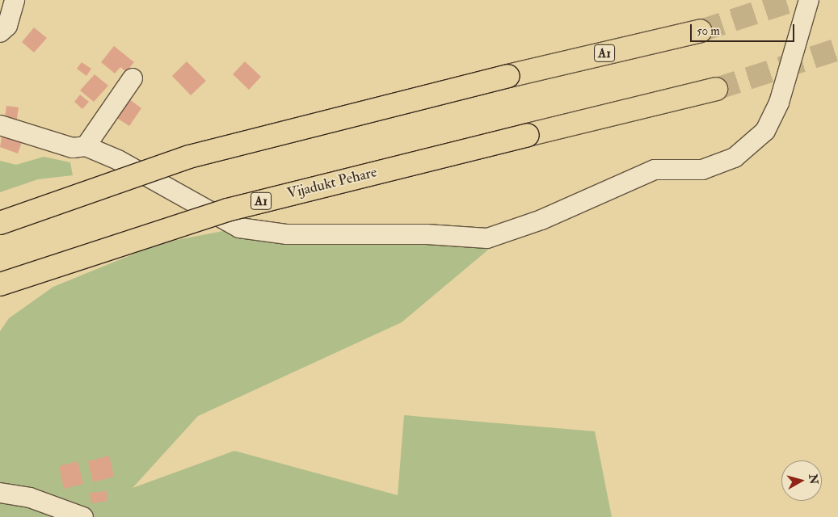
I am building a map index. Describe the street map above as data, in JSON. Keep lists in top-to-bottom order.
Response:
{
  "streets": {
    "highway": ["A1", "Vijadukt Pehare"]
  },
  "scale_bar": "50 m",
  "north": "right"
}
